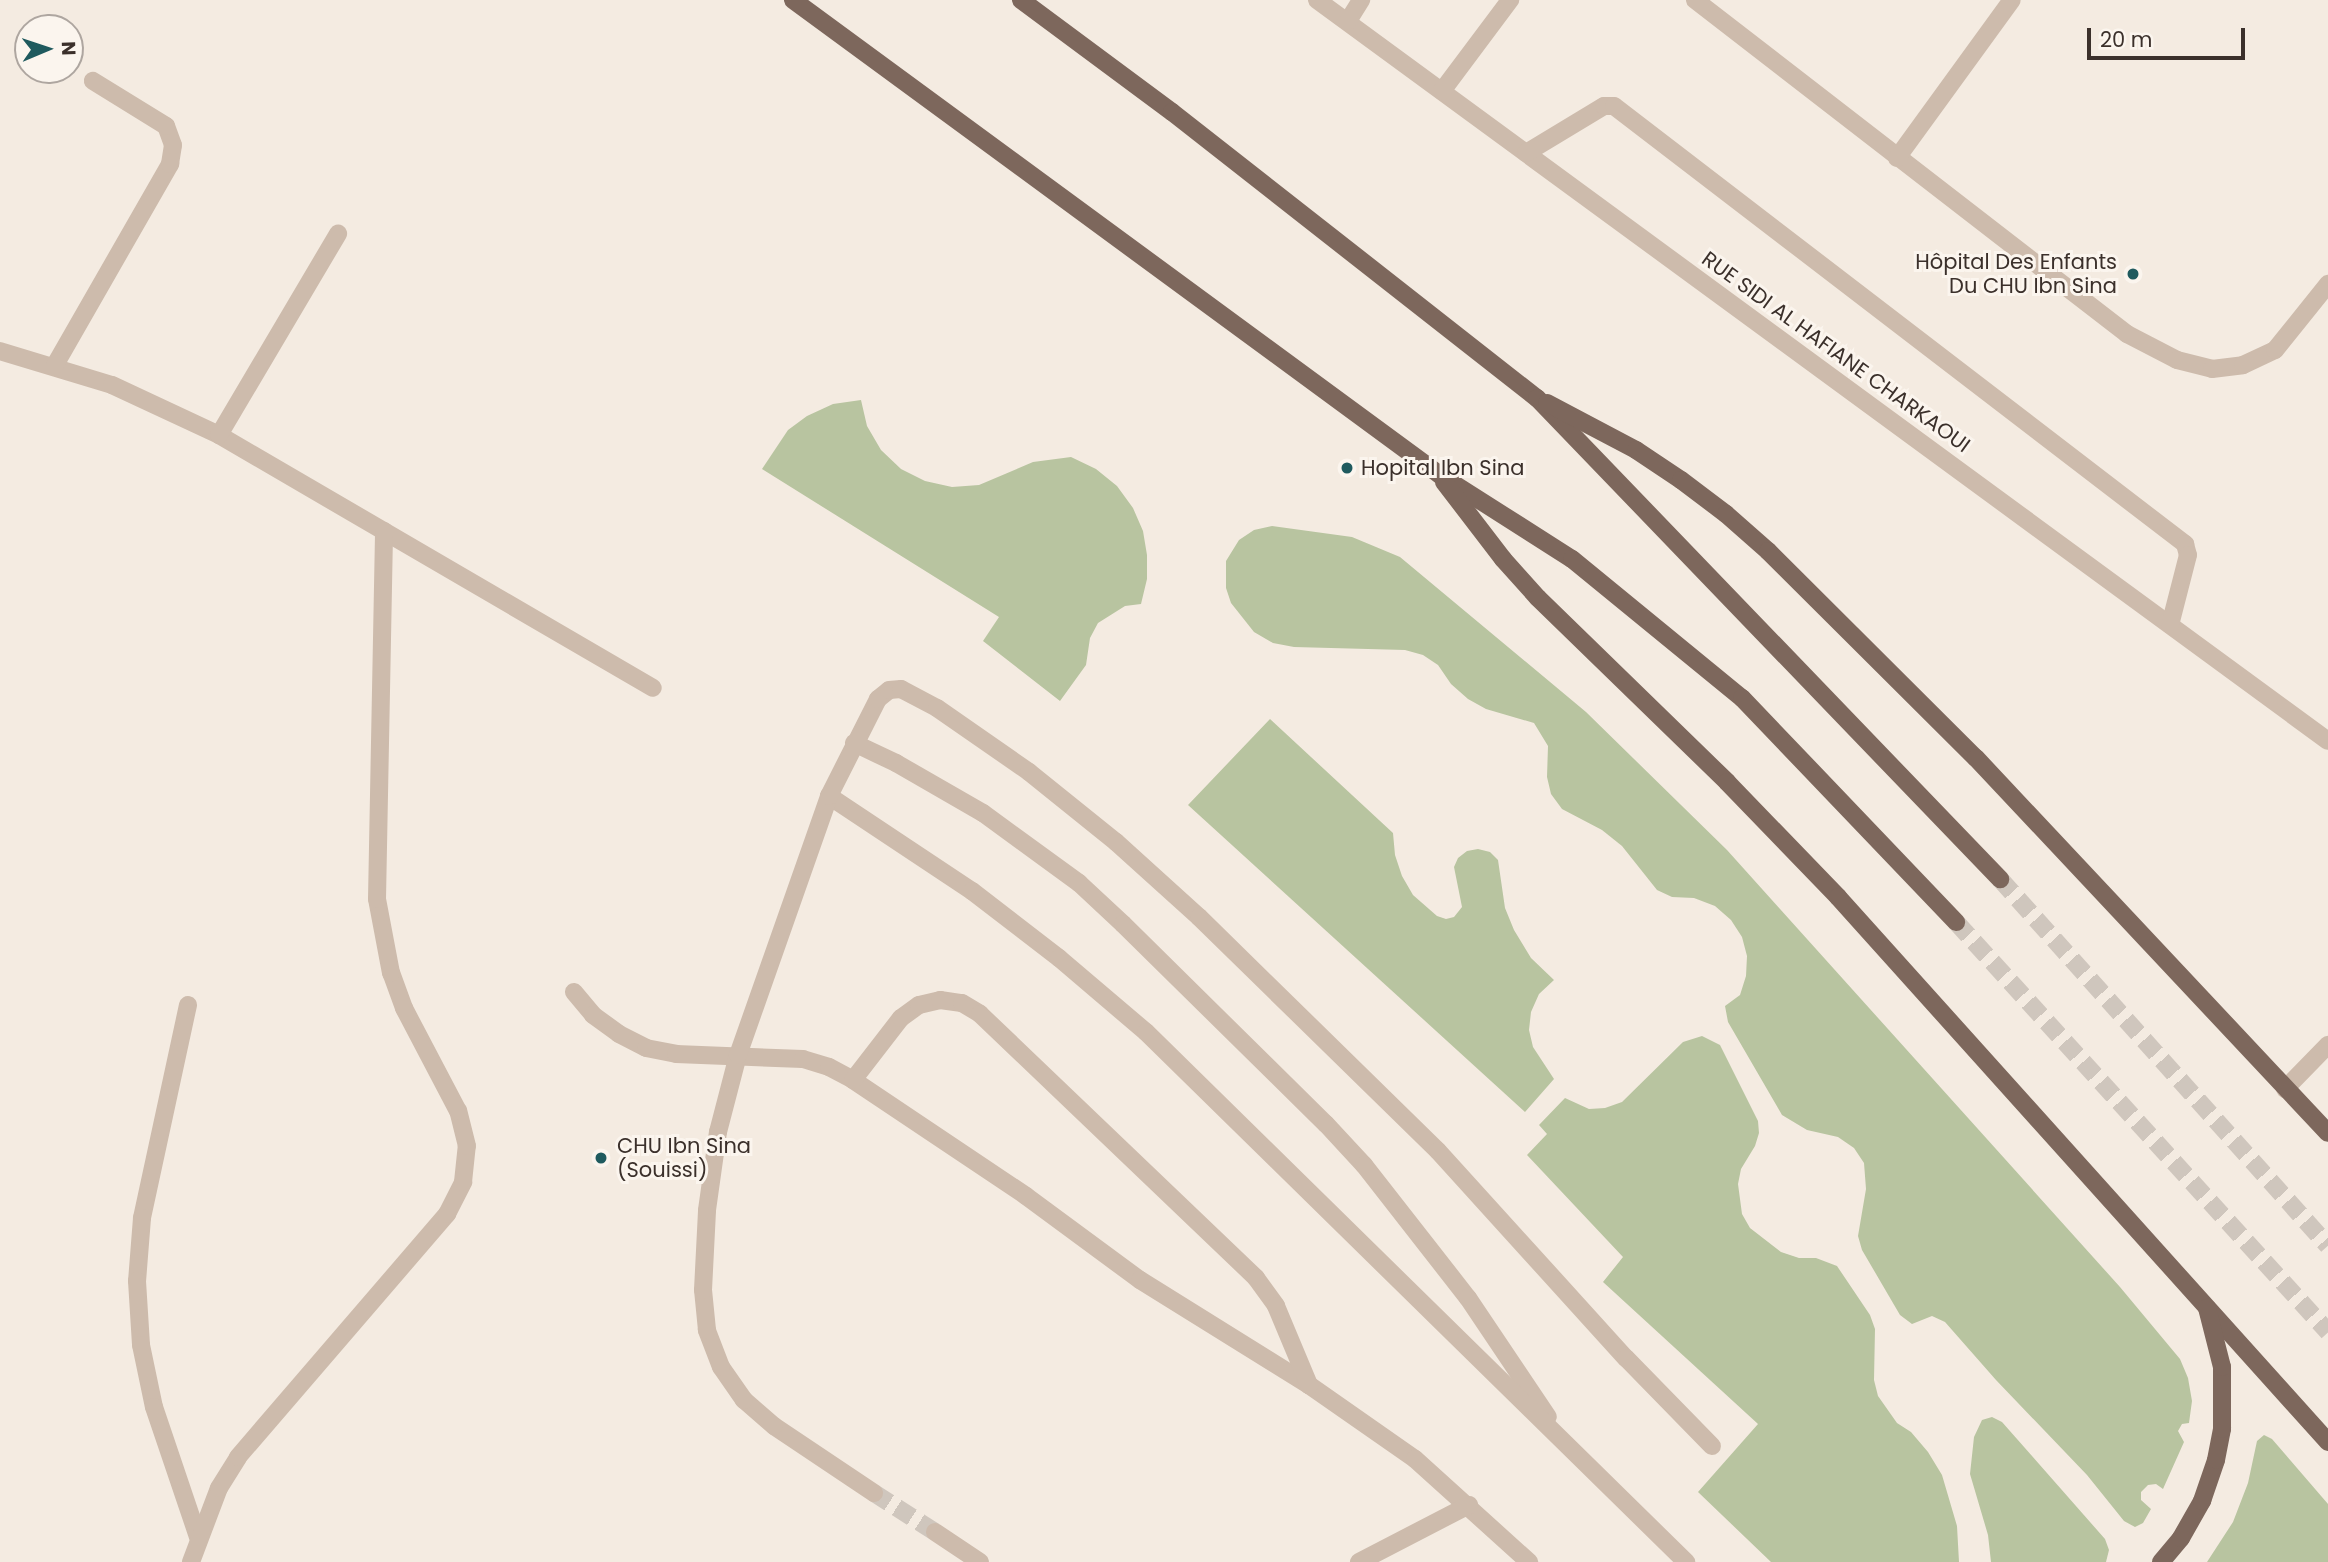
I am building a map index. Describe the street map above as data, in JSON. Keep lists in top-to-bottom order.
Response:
{
  "streets": {
    "street": ["RUE SIDI AL HAFIANE CHARKAOUI"]
  },
  "places": ["Hôpital Des Enfants Du CHU Ibn Sina", "Hopital Ibn Sina", "CHU Ibn Sina (Souissi)"],
  "scale_bar": "20 m",
  "north": "right"
}
